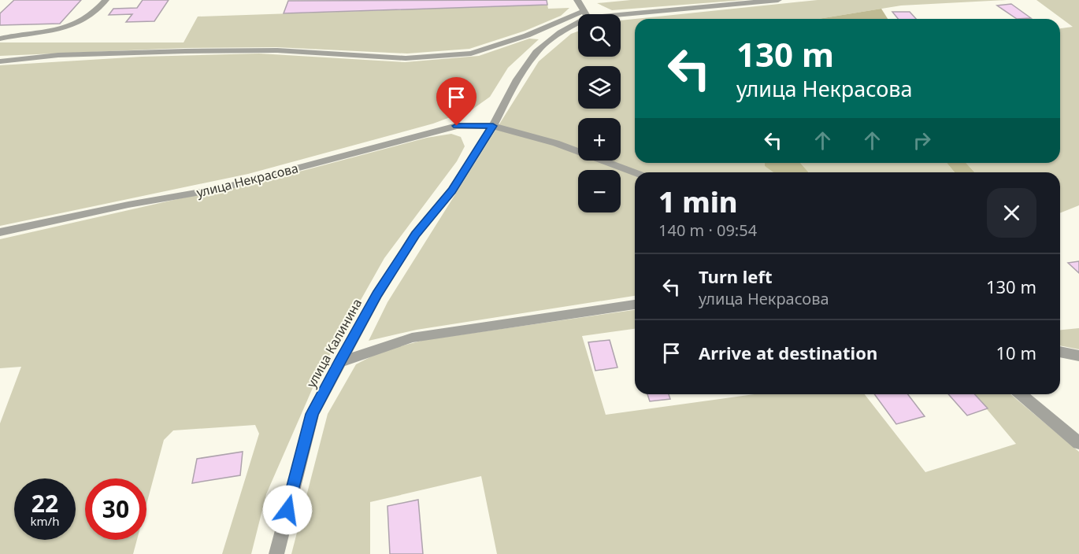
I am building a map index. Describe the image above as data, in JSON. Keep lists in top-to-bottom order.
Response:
{
  "streets": {
    "street": ["улица Некрасова", "улица Калинина"]
  },
  "crossings": [
    ["улица Некрасова", "улица Калинина"]
  ],
  "page": {
    "map_buttons": ["+", "−"],
    "turn": ["130 m", "улица Некрасова"],
    "heading": ["1 min", "140 m · 09:54"],
    "list": [
      {
        "name": "Turn left",
        "note": "улица Некрасова",
        "value": "130 m"
      },
      {
        "name": "Arrive at destination",
        "value": "10 m"
      }
    ],
    "speed": "22 km/h",
    "limit": "30"
  }
}
